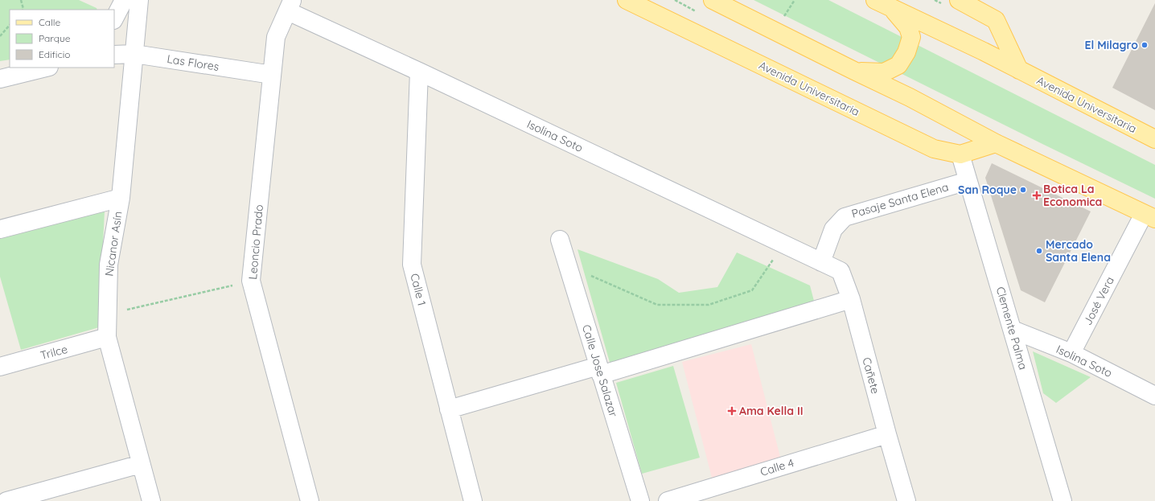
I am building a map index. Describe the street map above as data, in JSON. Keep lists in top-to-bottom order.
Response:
{
  "streets": {
    "main road": ["Avenida Universitaria"],
    "street": [
      "Las Flores",
      "Isolina Soto",
      "Pasaje Santa Elena",
      "Leoncio Prado",
      "Nicanor Asín",
      "Calle 1",
      "José Vera",
      "Clemente Palma",
      "Trilce",
      "Calle Jose Salazar",
      "Cañete",
      "Calle 4"
    ]
  },
  "crossings": [
    ["Las Flores", "Leoncio Prado"],
    ["Las Flores", "Nicanor Asín"],
    ["Avenida Universitaria", "Clemente Palma"],
    ["Isolina Soto", "Pasaje Santa Elena"],
    ["Isolina Soto", "Leoncio Prado"],
    ["Isolina Soto", "Calle 1"],
    ["Isolina Soto", "José Vera"],
    ["Isolina Soto", "Clemente Palma"],
    ["Isolina Soto", "Cañete"],
    ["Pasaje Santa Elena", "Clemente Palma"],
    ["Pasaje Santa Elena", "Cañete"],
    ["Nicanor Asín", "Trilce"],
    ["Cañete", "Calle 4"]
  ],
  "places": {
    "other": ["El Milagro", "San Roque", "Mercado Santa Elena"],
    "health": ["Botica La Economica", "Ama Kella II"]
  },
  "legend": ["Calle", "Parque", "Edificio"]
}
